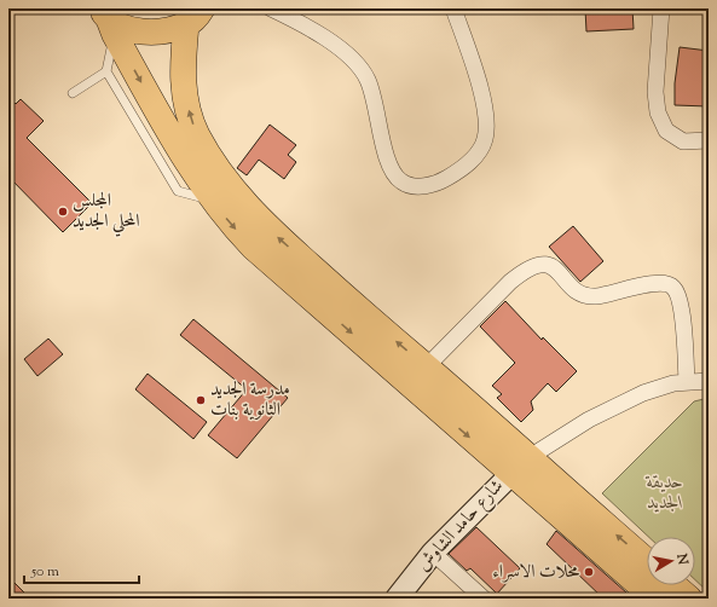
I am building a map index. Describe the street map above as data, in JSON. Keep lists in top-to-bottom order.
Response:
{
  "streets": {
    "street": ["شارع حامد الشاوش"]
  },
  "parks": ["حديقة الجديد"],
  "places": ["المجلس المحلي الجديد", "مدرسة الجديد الثانوية بنات", "محلات الاسراء"],
  "scale_bar": "50 m",
  "north": "right"
}
